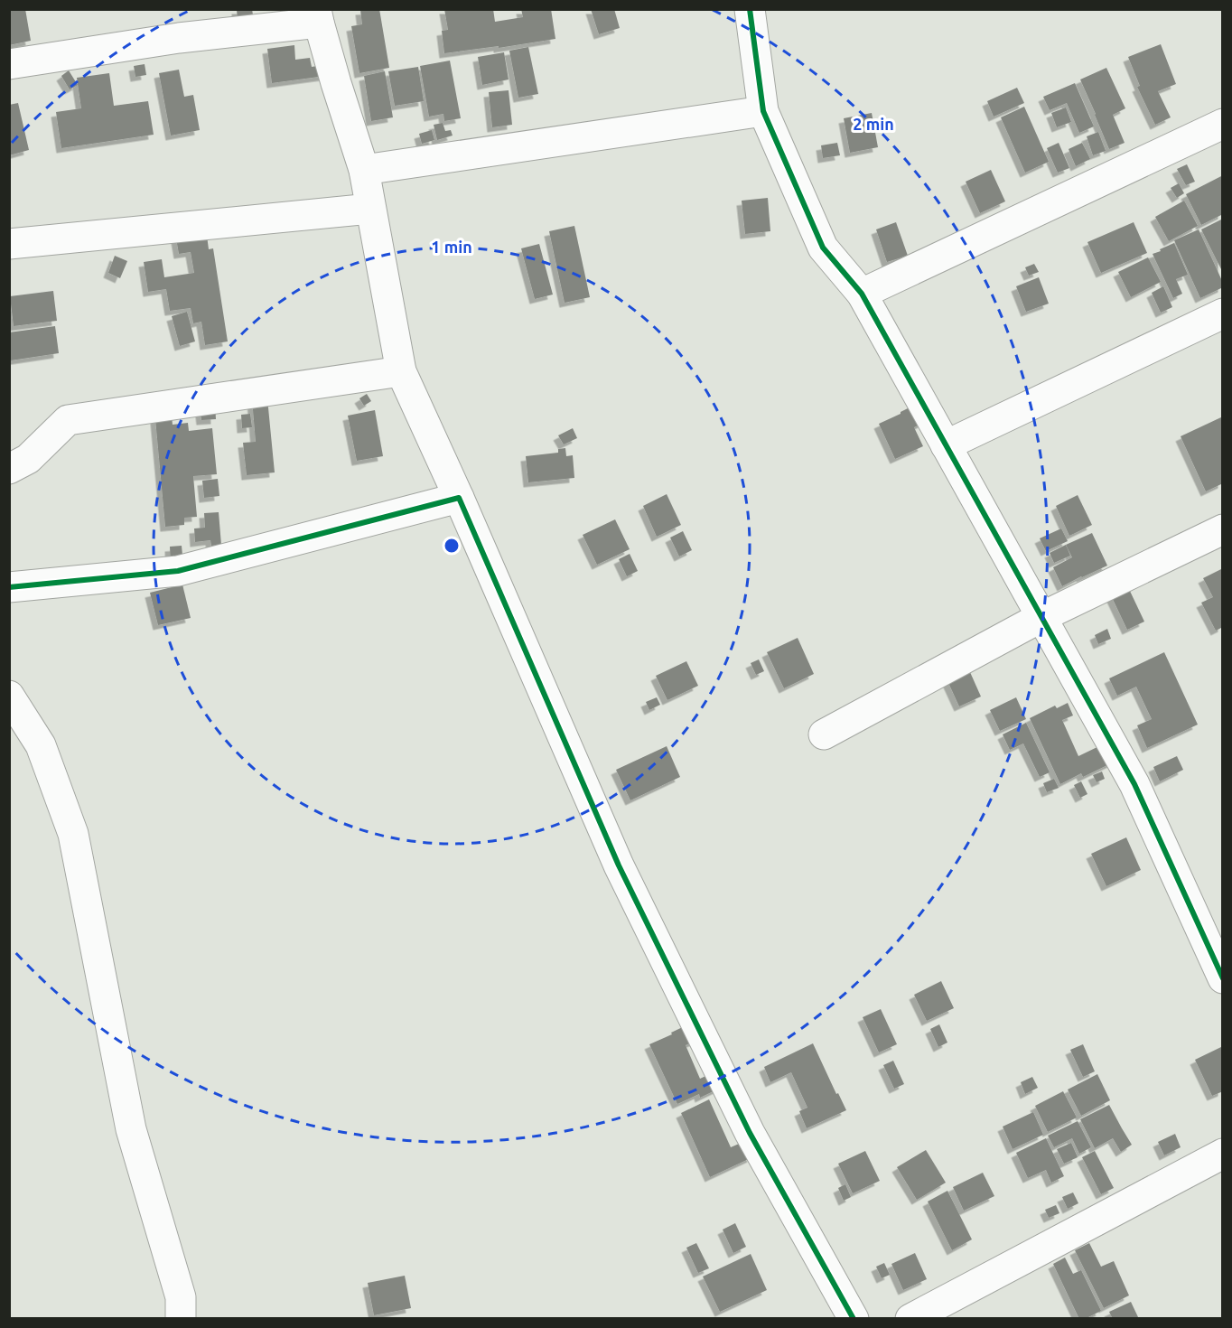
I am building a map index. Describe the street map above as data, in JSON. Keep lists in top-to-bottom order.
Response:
{
  "rings": ["2 min", "1 min"]
}
